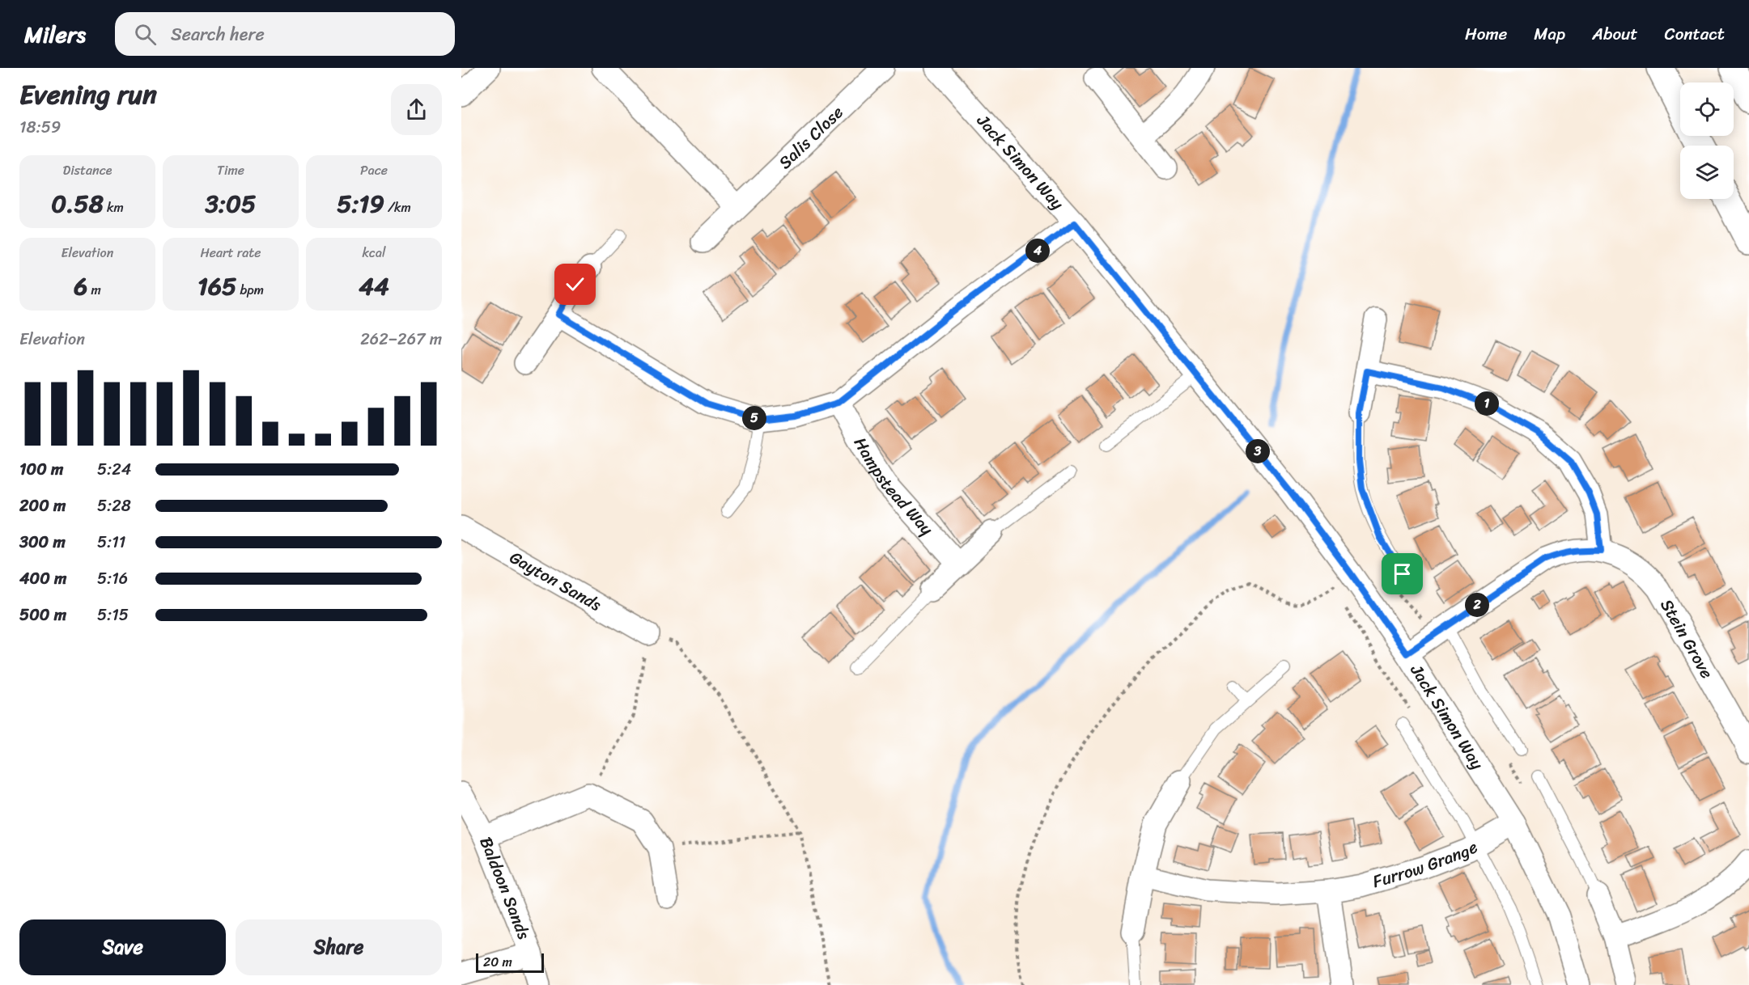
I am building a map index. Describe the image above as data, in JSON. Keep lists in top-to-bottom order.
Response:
{
  "streets": {
    "street": [
      "Salis Close",
      "Jack Simon Way",
      "Hampstead Way",
      "Gayton Sands",
      "Stein Grove",
      "Furrow Grange",
      "Baldoon Sands"
    ]
  },
  "crossings": [
    ["Jack Simon Way", "Stein Grove"],
    ["Jack Simon Way", "Furrow Grange"]
  ],
  "scale_bar": "20 m",
  "page": {
    "header": "Milers",
    "search": "Search here",
    "nav": [
      "Home",
      "Map",
      "About",
      "Contact"
    ],
    "heading": ["Evening run", "18:59"],
    "stats": [
      ["Distance", "0.58 km"],
      ["Time", "3:05"],
      ["Pace", "5:19 /km"],
      ["Elevation", "6 m"],
      ["Heart rate", "165 bpm"],
      ["kcal", "44"]
    ],
    "pins": [
      "4",
      "1",
      "5",
      "3",
      "2"
    ],
    "chart": ["Elevation", "262–267 m"],
    "list": [
      {
        "name": "100 m",
        "note": "5:24"
      },
      {
        "name": "200 m",
        "note": "5:28"
      },
      {
        "name": "300 m",
        "note": "5:11"
      },
      {
        "name": "400 m",
        "note": "5:16"
      },
      {
        "name": "500 m",
        "note": "5:15"
      }
    ],
    "buttons": ["Save", "Share"],
    "scale": "20 m"
  }
}
